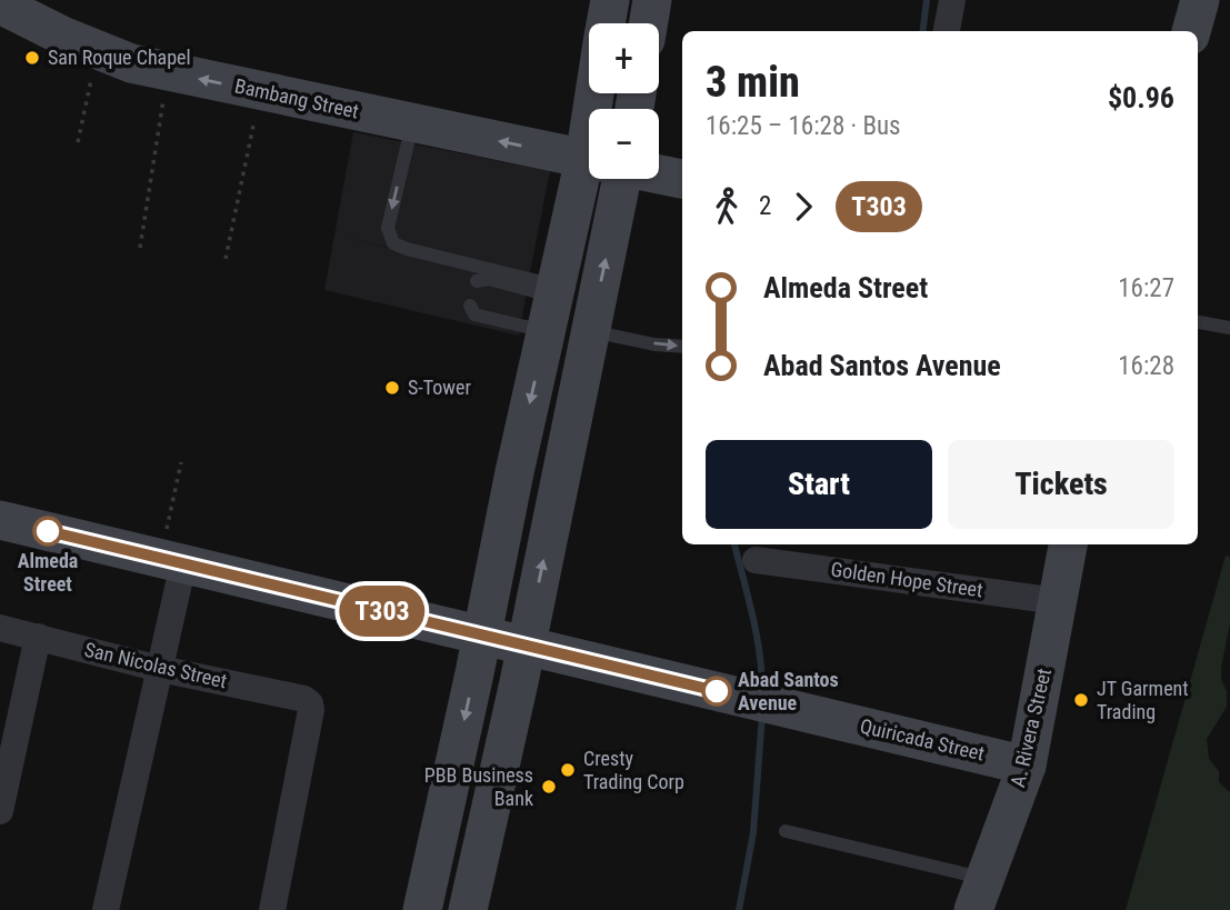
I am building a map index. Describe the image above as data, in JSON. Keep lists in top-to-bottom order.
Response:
{
  "streets": {
    "street": [
      "Bambang Street",
      "Golden Hope Street",
      "San Nicolas Street",
      "A. Rivera Street",
      "Quiricada Street"
    ]
  },
  "crossings": [
    ["Golden Hope Street", "A. Rivera Street"],
    ["A. Rivera Street", "Quiricada Street"]
  ],
  "one_way": ["Bambang Street"],
  "places": [
    "San Roque Chapel",
    "S-Tower",
    "Almeda Street",
    "Abad Santos Avenue",
    "JT Garment Trading",
    "Cresty Trading Corp",
    "PBB Business Bank"
  ],
  "lines": ["bus line T303"],
  "page": {
    "on_map": "T303",
    "map_buttons": ["+", "−"],
    "heading": ["3 min", "16:25 – 16:28 · Bus", "$0.96"],
    "legs": ["2", "T303"],
    "list": [
      {
        "name": "Almeda Street",
        "value": "16:27"
      },
      {
        "name": "Abad Santos Avenue",
        "value": "16:28"
      }
    ],
    "buttons": ["Start", "Tickets"]
  }
}
